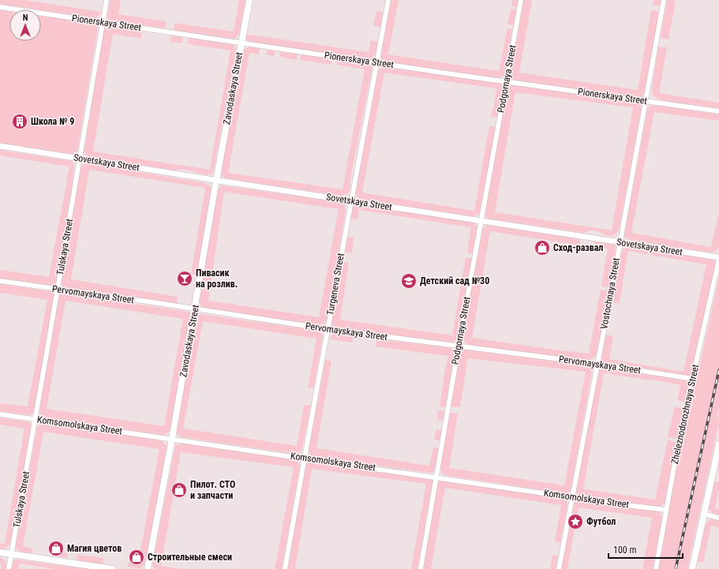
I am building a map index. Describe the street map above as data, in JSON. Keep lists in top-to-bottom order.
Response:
{
  "streets": {
    "main road": ["Zavodaskaya Street"],
    "street": [
      "Pionerskaya Street",
      "Podgornaya Street",
      "Sovetskaya Street",
      "Tulskaya Street",
      "Turgeneva Street",
      "Vostochnaya Street",
      "Pervomayskaya Street",
      "Zheleznodorozhnaya Street",
      "Komsomolskaya Street"
    ]
  },
  "crossings": [
    ["Pionerskaya Street", "Podgornaya Street"],
    ["Pionerskaya Street", "Zavodaskaya Street"],
    ["Pionerskaya Street", "Tulskaya Street"],
    ["Pionerskaya Street", "Turgeneva Street"],
    ["Pionerskaya Street", "Vostochnaya Street"],
    ["Podgornaya Street", "Sovetskaya Street"],
    ["Podgornaya Street", "Pervomayskaya Street"],
    ["Podgornaya Street", "Komsomolskaya Street"],
    ["Zavodaskaya Street", "Sovetskaya Street"],
    ["Zavodaskaya Street", "Pervomayskaya Street"],
    ["Zavodaskaya Street", "Komsomolskaya Street"],
    ["Sovetskaya Street", "Tulskaya Street"],
    ["Sovetskaya Street", "Turgeneva Street"],
    ["Sovetskaya Street", "Vostochnaya Street"],
    ["Tulskaya Street", "Pervomayskaya Street"],
    ["Tulskaya Street", "Komsomolskaya Street"],
    ["Turgeneva Street", "Pervomayskaya Street"],
    ["Turgeneva Street", "Komsomolskaya Street"],
    ["Vostochnaya Street", "Pervomayskaya Street"],
    ["Vostochnaya Street", "Komsomolskaya Street"],
    ["Pervomayskaya Street", "Zheleznodorozhnaya Street"],
    ["Zheleznodorozhnaya Street", "Komsomolskaya Street"]
  ],
  "places": {
    "building": ["Школа № 9"],
    "shop": [
      "Сход-развал",
      "Пилот. СТО и запчасти",
      "Магия цветов",
      "Строительные смеси"
    ],
    "bar": ["Пивасик на розлив."],
    "school or university": ["Детский сад №30"],
    "place": ["Футбол"]
  },
  "scale_bar": "100 m",
  "north": "top"
}
